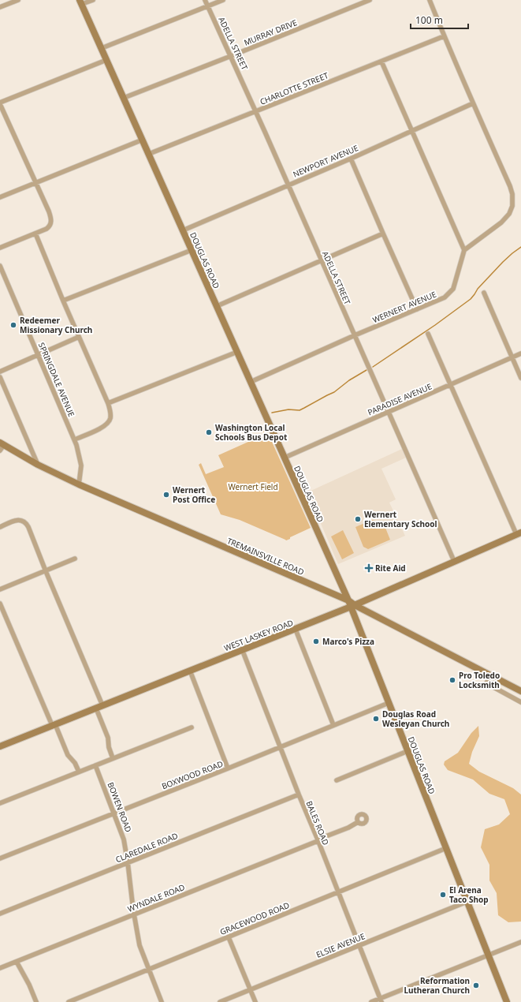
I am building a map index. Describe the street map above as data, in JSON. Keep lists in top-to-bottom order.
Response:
{
  "streets": {
    "street": [
      "MURRAY DRIVE",
      "ADELLA STREET",
      "CHARLOTTE STREET",
      "NEWPORT AVENUE",
      "DOUGLAS ROAD",
      "WERNERT AVENUE",
      "SPRINGDALE AVENUE",
      "PARADISE AVENUE",
      "TREMAINSVILLE ROAD",
      "WEST LASKEY ROAD",
      "BOXWOOD ROAD",
      "BOWEN ROAD",
      "BALES ROAD",
      "CLAREDALE ROAD",
      "WYNDALE ROAD",
      "GRACEWOOD ROAD",
      "ELSIE AVENUE"
    ]
  },
  "crossings": [
    ["MURRAY DRIVE", "ADELLA STREET"],
    ["MURRAY DRIVE", "DOUGLAS ROAD"],
    ["ADELLA STREET", "CHARLOTTE STREET"],
    ["ADELLA STREET", "NEWPORT AVENUE"],
    ["ADELLA STREET", "WERNERT AVENUE"],
    ["ADELLA STREET", "PARADISE AVENUE"],
    ["ADELLA STREET", "WEST LASKEY ROAD"],
    ["CHARLOTTE STREET", "DOUGLAS ROAD"],
    ["NEWPORT AVENUE", "DOUGLAS ROAD"],
    ["DOUGLAS ROAD", "WERNERT AVENUE"],
    ["DOUGLAS ROAD", "PARADISE AVENUE"],
    ["DOUGLAS ROAD", "TREMAINSVILLE ROAD"],
    ["DOUGLAS ROAD", "WEST LASKEY ROAD"],
    ["DOUGLAS ROAD", "BOXWOOD ROAD"],
    ["DOUGLAS ROAD", "GRACEWOOD ROAD"],
    ["DOUGLAS ROAD", "ELSIE AVENUE"],
    ["SPRINGDALE AVENUE", "TREMAINSVILLE ROAD"],
    ["TREMAINSVILLE ROAD", "WEST LASKEY ROAD"],
    ["WEST LASKEY ROAD", "BALES ROAD"],
    ["BOXWOOD ROAD", "BOWEN ROAD"],
    ["BOXWOOD ROAD", "BALES ROAD"],
    ["BOWEN ROAD", "CLAREDALE ROAD"],
    ["BOWEN ROAD", "WYNDALE ROAD"],
    ["BOWEN ROAD", "GRACEWOOD ROAD"],
    ["BALES ROAD", "CLAREDALE ROAD"],
    ["BALES ROAD", "WYNDALE ROAD"],
    ["BALES ROAD", "GRACEWOOD ROAD"],
    ["BALES ROAD", "ELSIE AVENUE"]
  ],
  "parks": ["Wernert Field"],
  "places": {
    "other": [
      "Redeemer Missionary Church",
      "Washington Local Schools Bus Depot",
      "Wernert Post Office",
      "Wernert Elementary School",
      "Marco's Pizza",
      "Pro Toledo Locksmith",
      "Douglas Road Wesleyan Church",
      "El Arena Taco Shop",
      "Reformation Lutheran Church"
    ],
    "health": ["Rite Aid"]
  },
  "scale_bar": "100 m"
}
